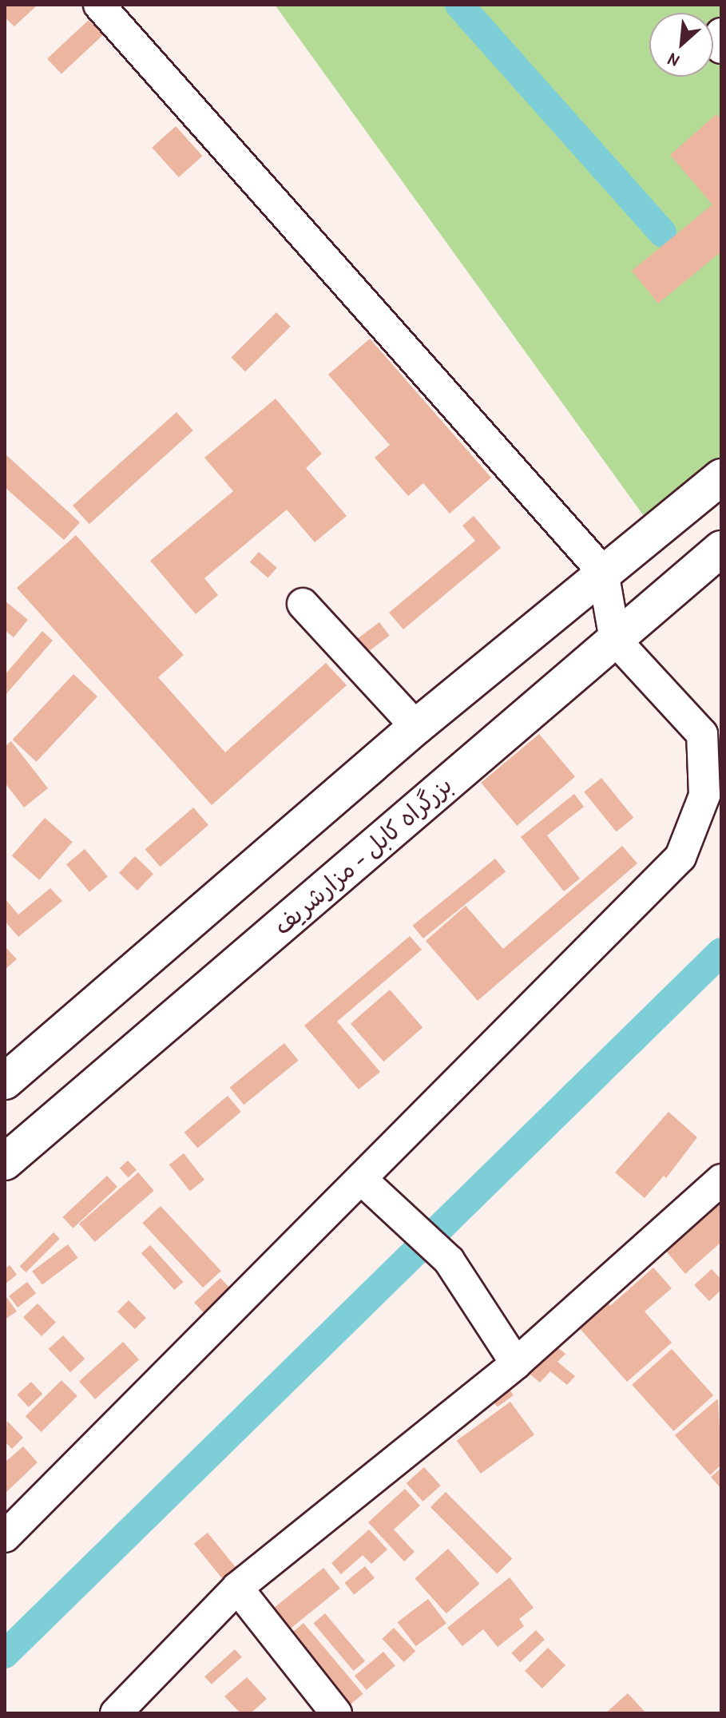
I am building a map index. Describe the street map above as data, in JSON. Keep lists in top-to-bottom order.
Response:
{
  "streets": {
    "highway": ["بزرگراه کابل - مزارشریف"]
  },
  "north": "bottom left"
}
